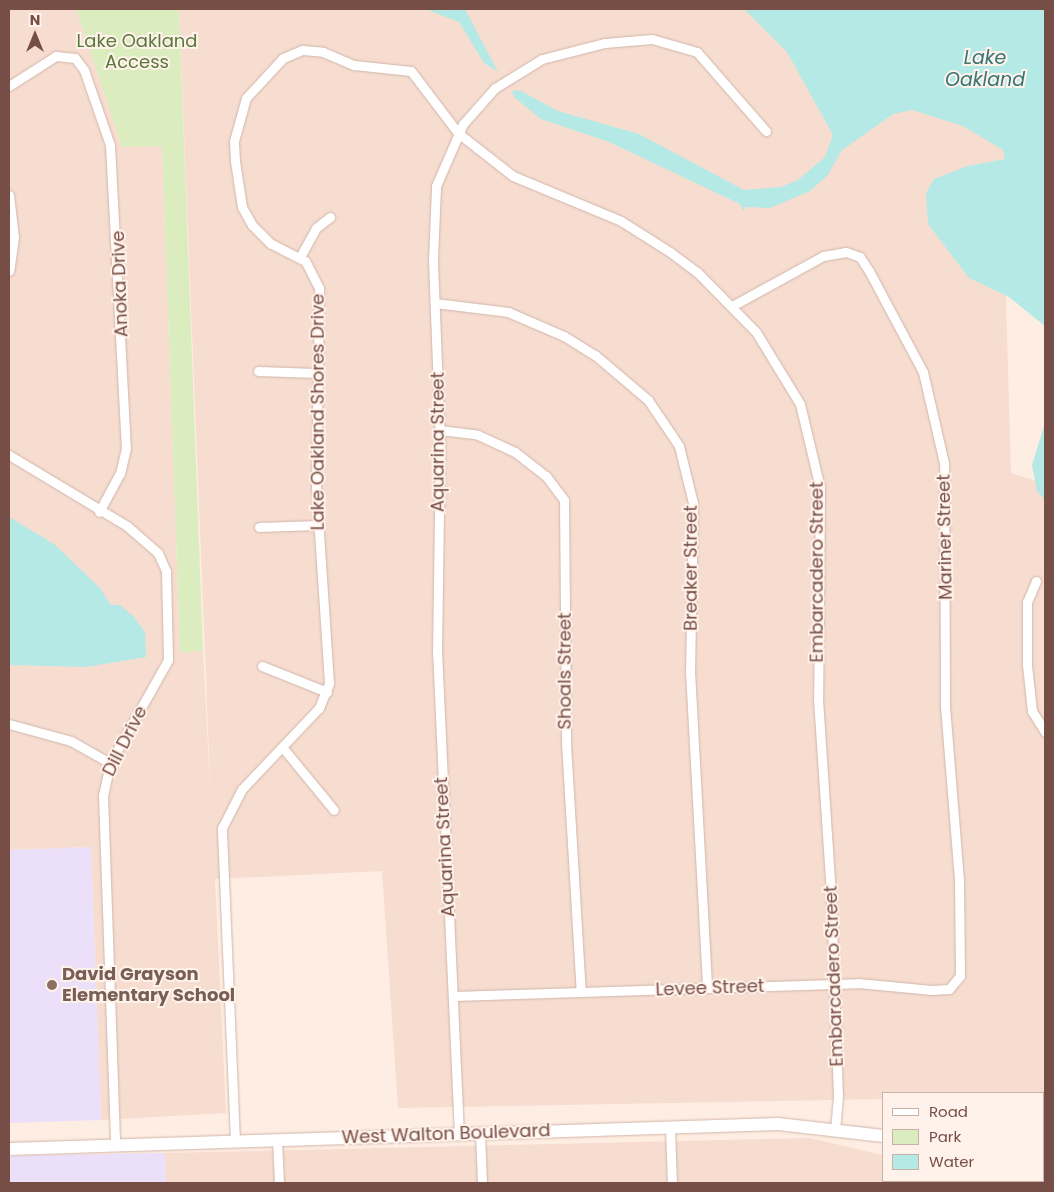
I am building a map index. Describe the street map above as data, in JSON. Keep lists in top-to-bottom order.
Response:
{
  "streets": {
    "main road": ["West Walton Boulevard"],
    "street": [
      "Anoka Drive",
      "Lake Oakland Shores Drive",
      "Aquarina Street",
      "Mariner Street",
      "Breaker Street",
      "Embarcadero Street",
      "Shoals Street",
      "Dill Drive",
      "Levee Street"
    ]
  },
  "crossings": [
    ["Anoka Drive", "Dill Drive"],
    ["Lake Oakland Shores Drive", "West Walton Boulevard"],
    ["Aquarina Street", "Breaker Street"],
    ["Aquarina Street", "Embarcadero Street"],
    ["Aquarina Street", "Shoals Street"],
    ["Aquarina Street", "Levee Street"],
    ["Aquarina Street", "West Walton Boulevard"],
    ["Mariner Street", "Embarcadero Street"],
    ["Mariner Street", "Levee Street"],
    ["Breaker Street", "Levee Street"],
    ["Embarcadero Street", "Levee Street"],
    ["Embarcadero Street", "West Walton Boulevard"],
    ["Shoals Street", "Levee Street"],
    ["Dill Drive", "West Walton Boulevard"]
  ],
  "water": ["Lake Oakland"],
  "parks": ["Lake Oakland Access"],
  "places": ["David Grayson Elementary School"],
  "legend": ["Road", "Park", "Water"],
  "north": "top"
}
